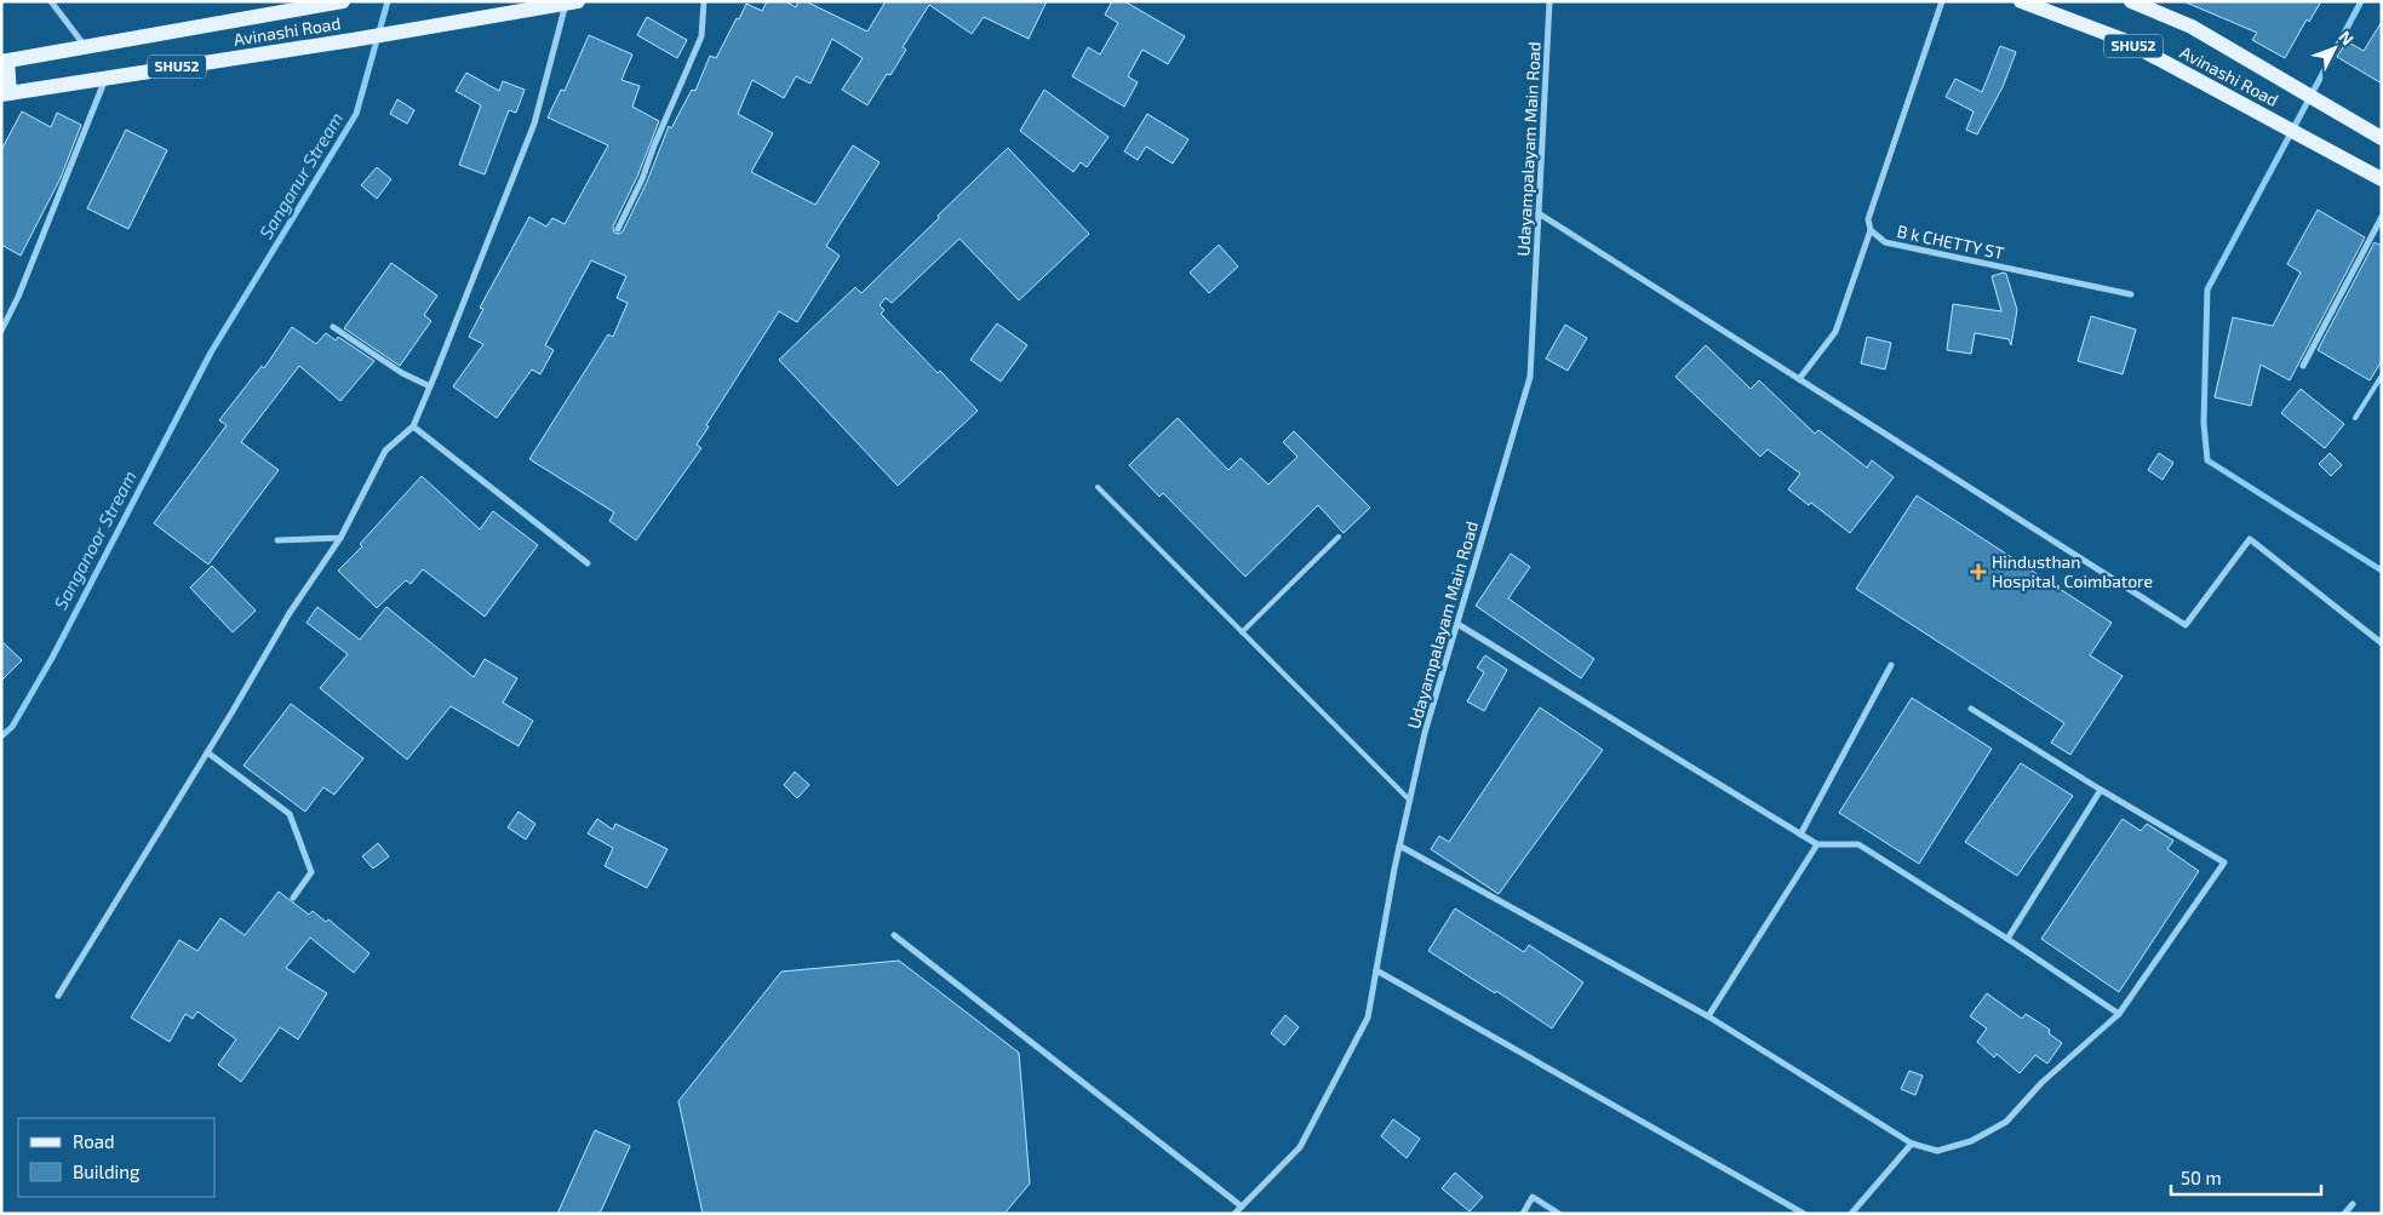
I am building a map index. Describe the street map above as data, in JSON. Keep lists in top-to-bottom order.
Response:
{
  "streets": {
    "main road": ["Avinashi Road", "SHU52"],
    "street": ["Udayampalayam Main Road", "B k CHETTY ST"]
  },
  "water": ["Sanganur Stream", "Sanganoor Stream"],
  "places": {
    "health": ["Hindusthan Hospital, Coimbatore"]
  },
  "legend": ["Road", "Building"],
  "scale_bar": "50 m",
  "north": "top right"
}
